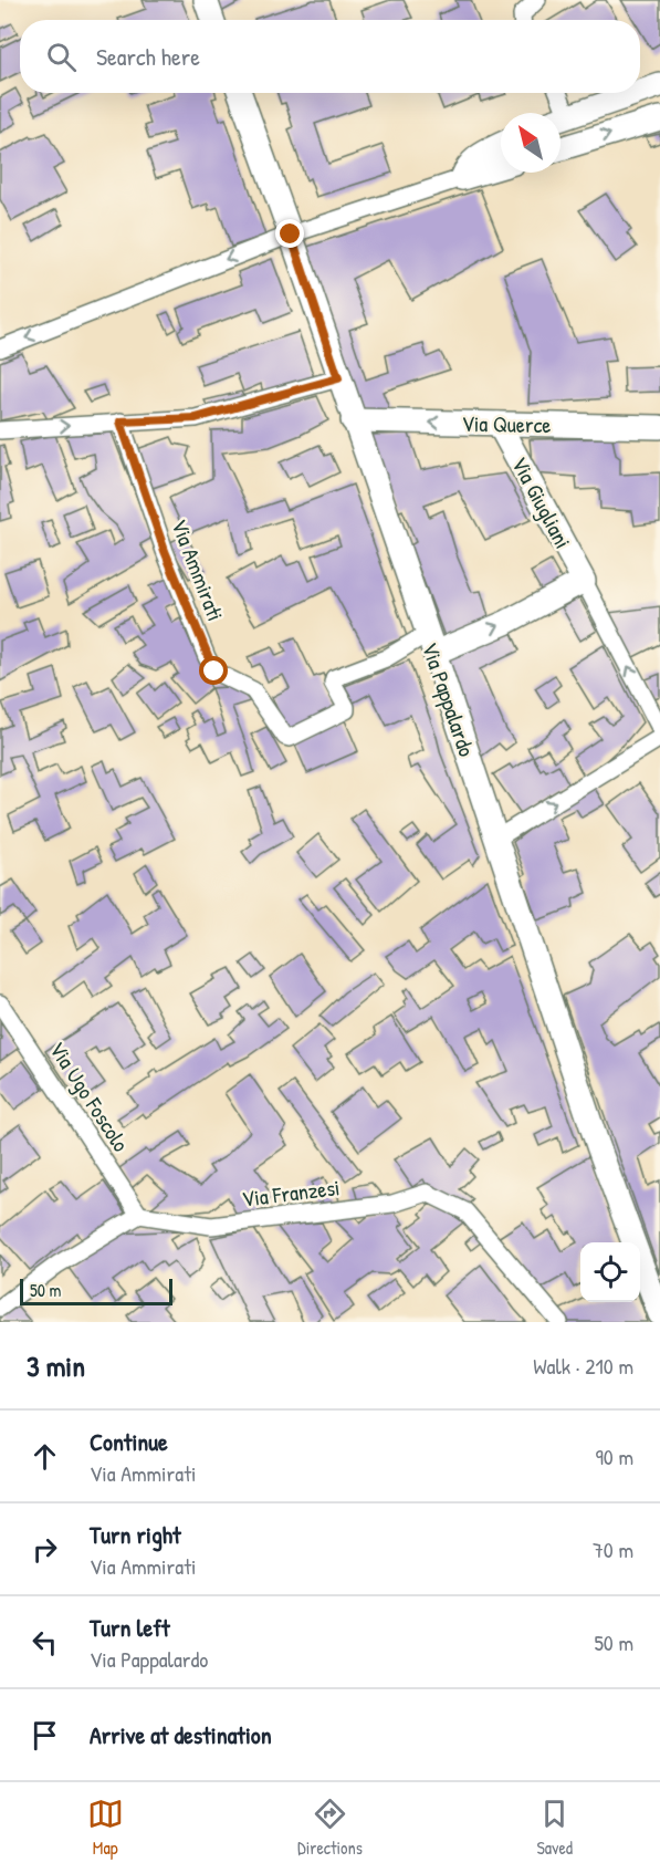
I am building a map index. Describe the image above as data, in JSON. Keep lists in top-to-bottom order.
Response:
{
  "streets": {
    "main road": ["Via Querce", "Via Giugliani", "Via Pappalardo"],
    "street": ["Via Ammirati", "Via Ugo Foscolo", "Via Franzesi"]
  },
  "crossings": [
    ["Via Querce", "Via Giugliani"],
    ["Via Querce", "Via Pappalardo"],
    ["Via Ammirati", "Via Pappalardo"],
    ["Via Ugo Foscolo", "Via Franzesi"]
  ],
  "one_way": ["Via Querce", "Via Giugliani"],
  "scale_bar": "50 m",
  "north": "top left",
  "page": {
    "search": "Search here",
    "scale": "50 m",
    "heading": ["3 min", "Walk · 210 m"],
    "list": [
      ["Continue", "Via Ammirati", "90 m"],
      ["Turn right", "Via Ammirati", "70 m"],
      ["Turn left", "Via Pappalardo", "50 m"],
      "Arrive at destination"
    ],
    "nav": ["Map", "Directions", "Saved"]
  }
}
